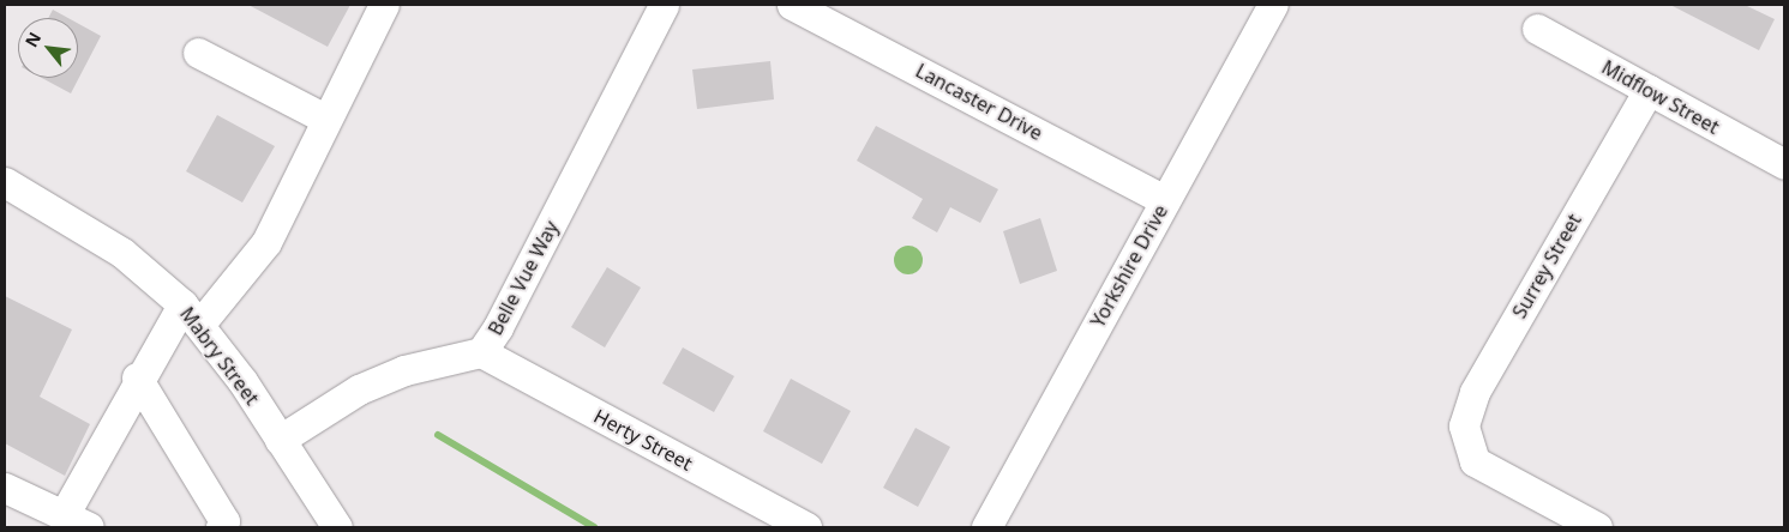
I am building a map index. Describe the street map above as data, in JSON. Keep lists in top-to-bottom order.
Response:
{
  "streets": {
    "street": [
      "Midflow Street",
      "Lancaster Drive",
      "Yorkshire Drive",
      "Surrey Street",
      "Belle Vue Way",
      "Mabry Street",
      "Herty Street"
    ]
  },
  "crossings": [
    ["Midflow Street", "Surrey Street"],
    ["Lancaster Drive", "Yorkshire Drive"],
    ["Belle Vue Way", "Mabry Street"],
    ["Belle Vue Way", "Herty Street"]
  ],
  "north": "top left"
}
